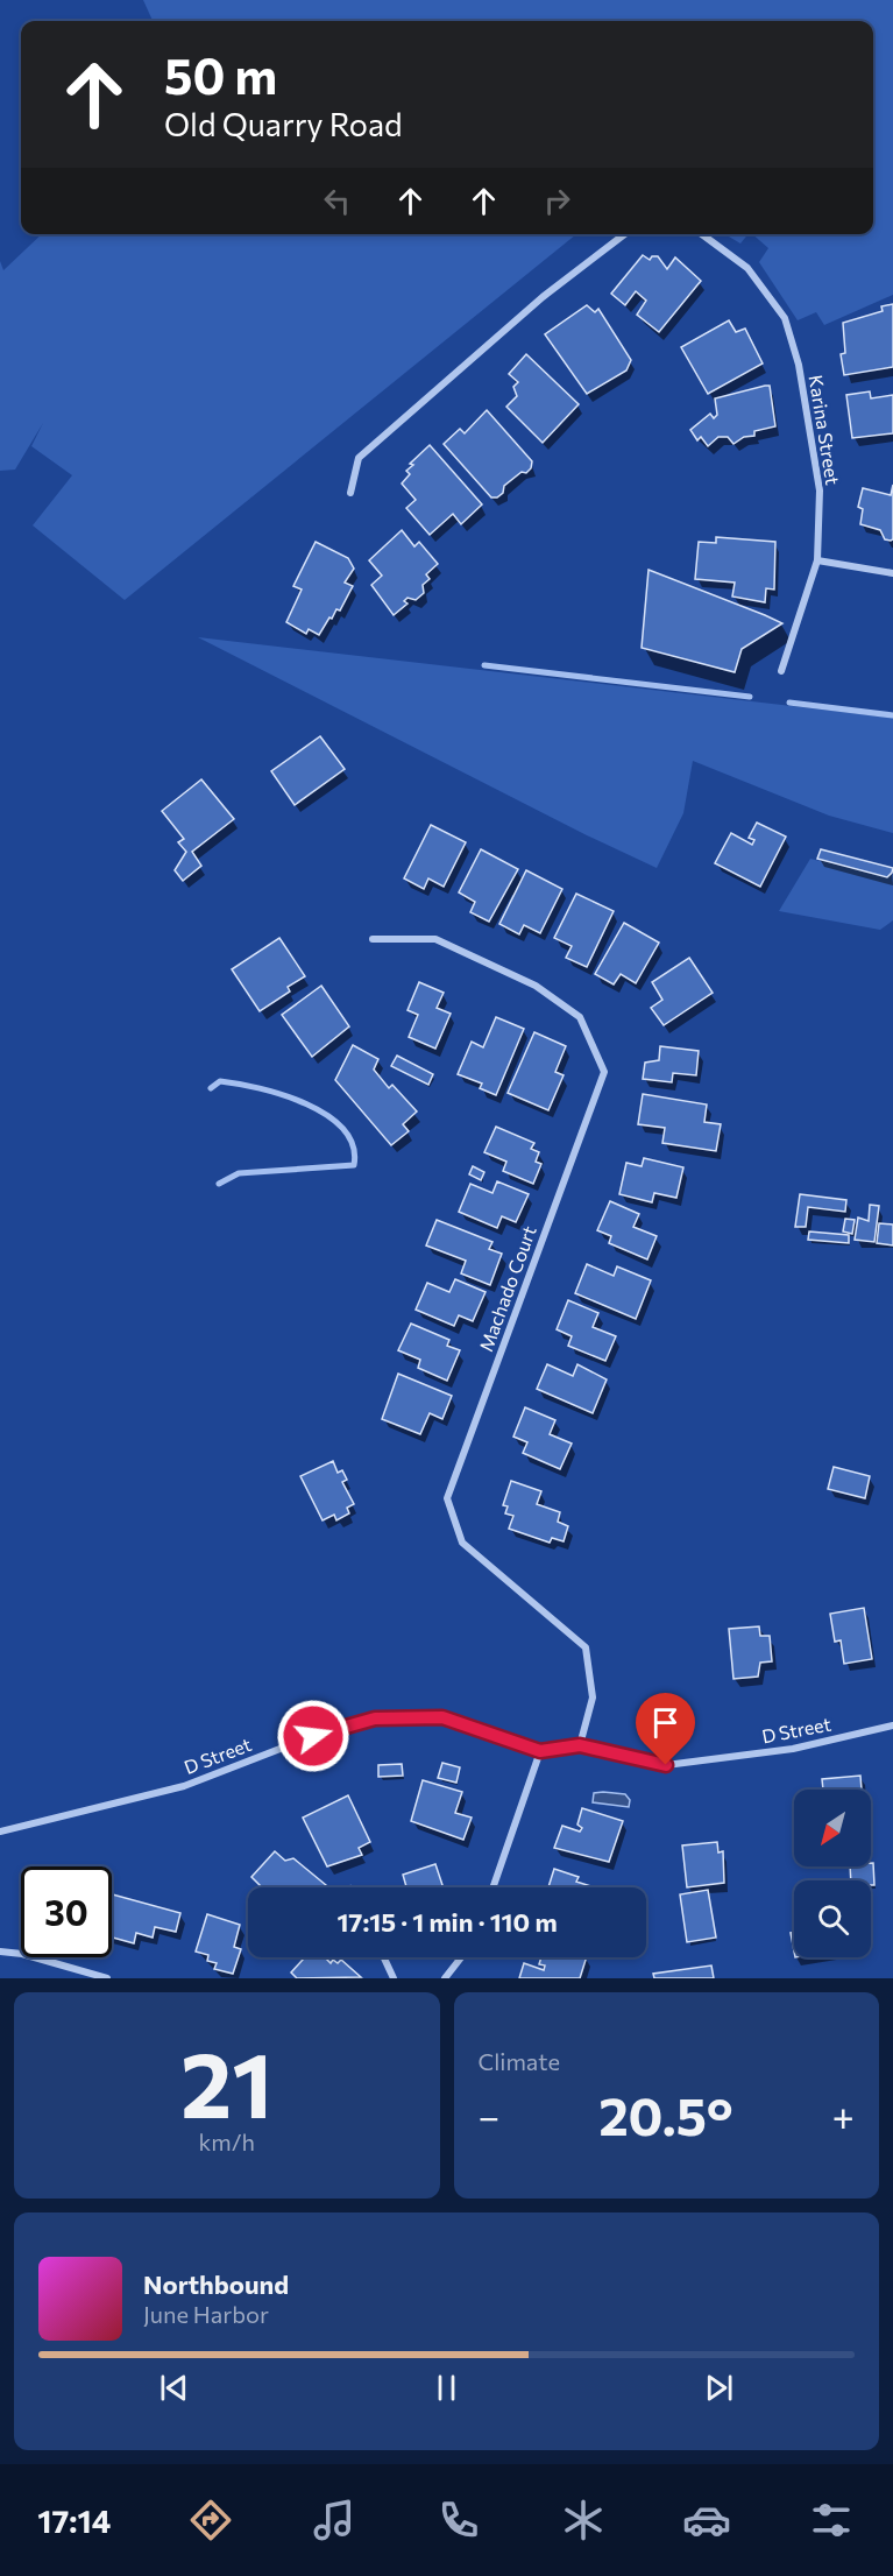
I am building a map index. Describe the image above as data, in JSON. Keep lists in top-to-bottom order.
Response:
{
  "streets": {
    "street": ["Karina Street", "Machado Court", "D Street"]
  },
  "crossings": [
    ["Machado Court", "D Street"]
  ],
  "north": "bottom left",
  "page": {
    "turn": ["50 m", "Old Quarry Road"],
    "limit": "30",
    "trip": "17:15 · 1 min · 110 m",
    "tile": [
      ["21", "km/h"],
      "Climate"
    ],
    "heat": ["−", "20.5°", "+"],
    "song": ["Northbound", "June Harbor"],
    "tabs": "17:14"
  }
}
